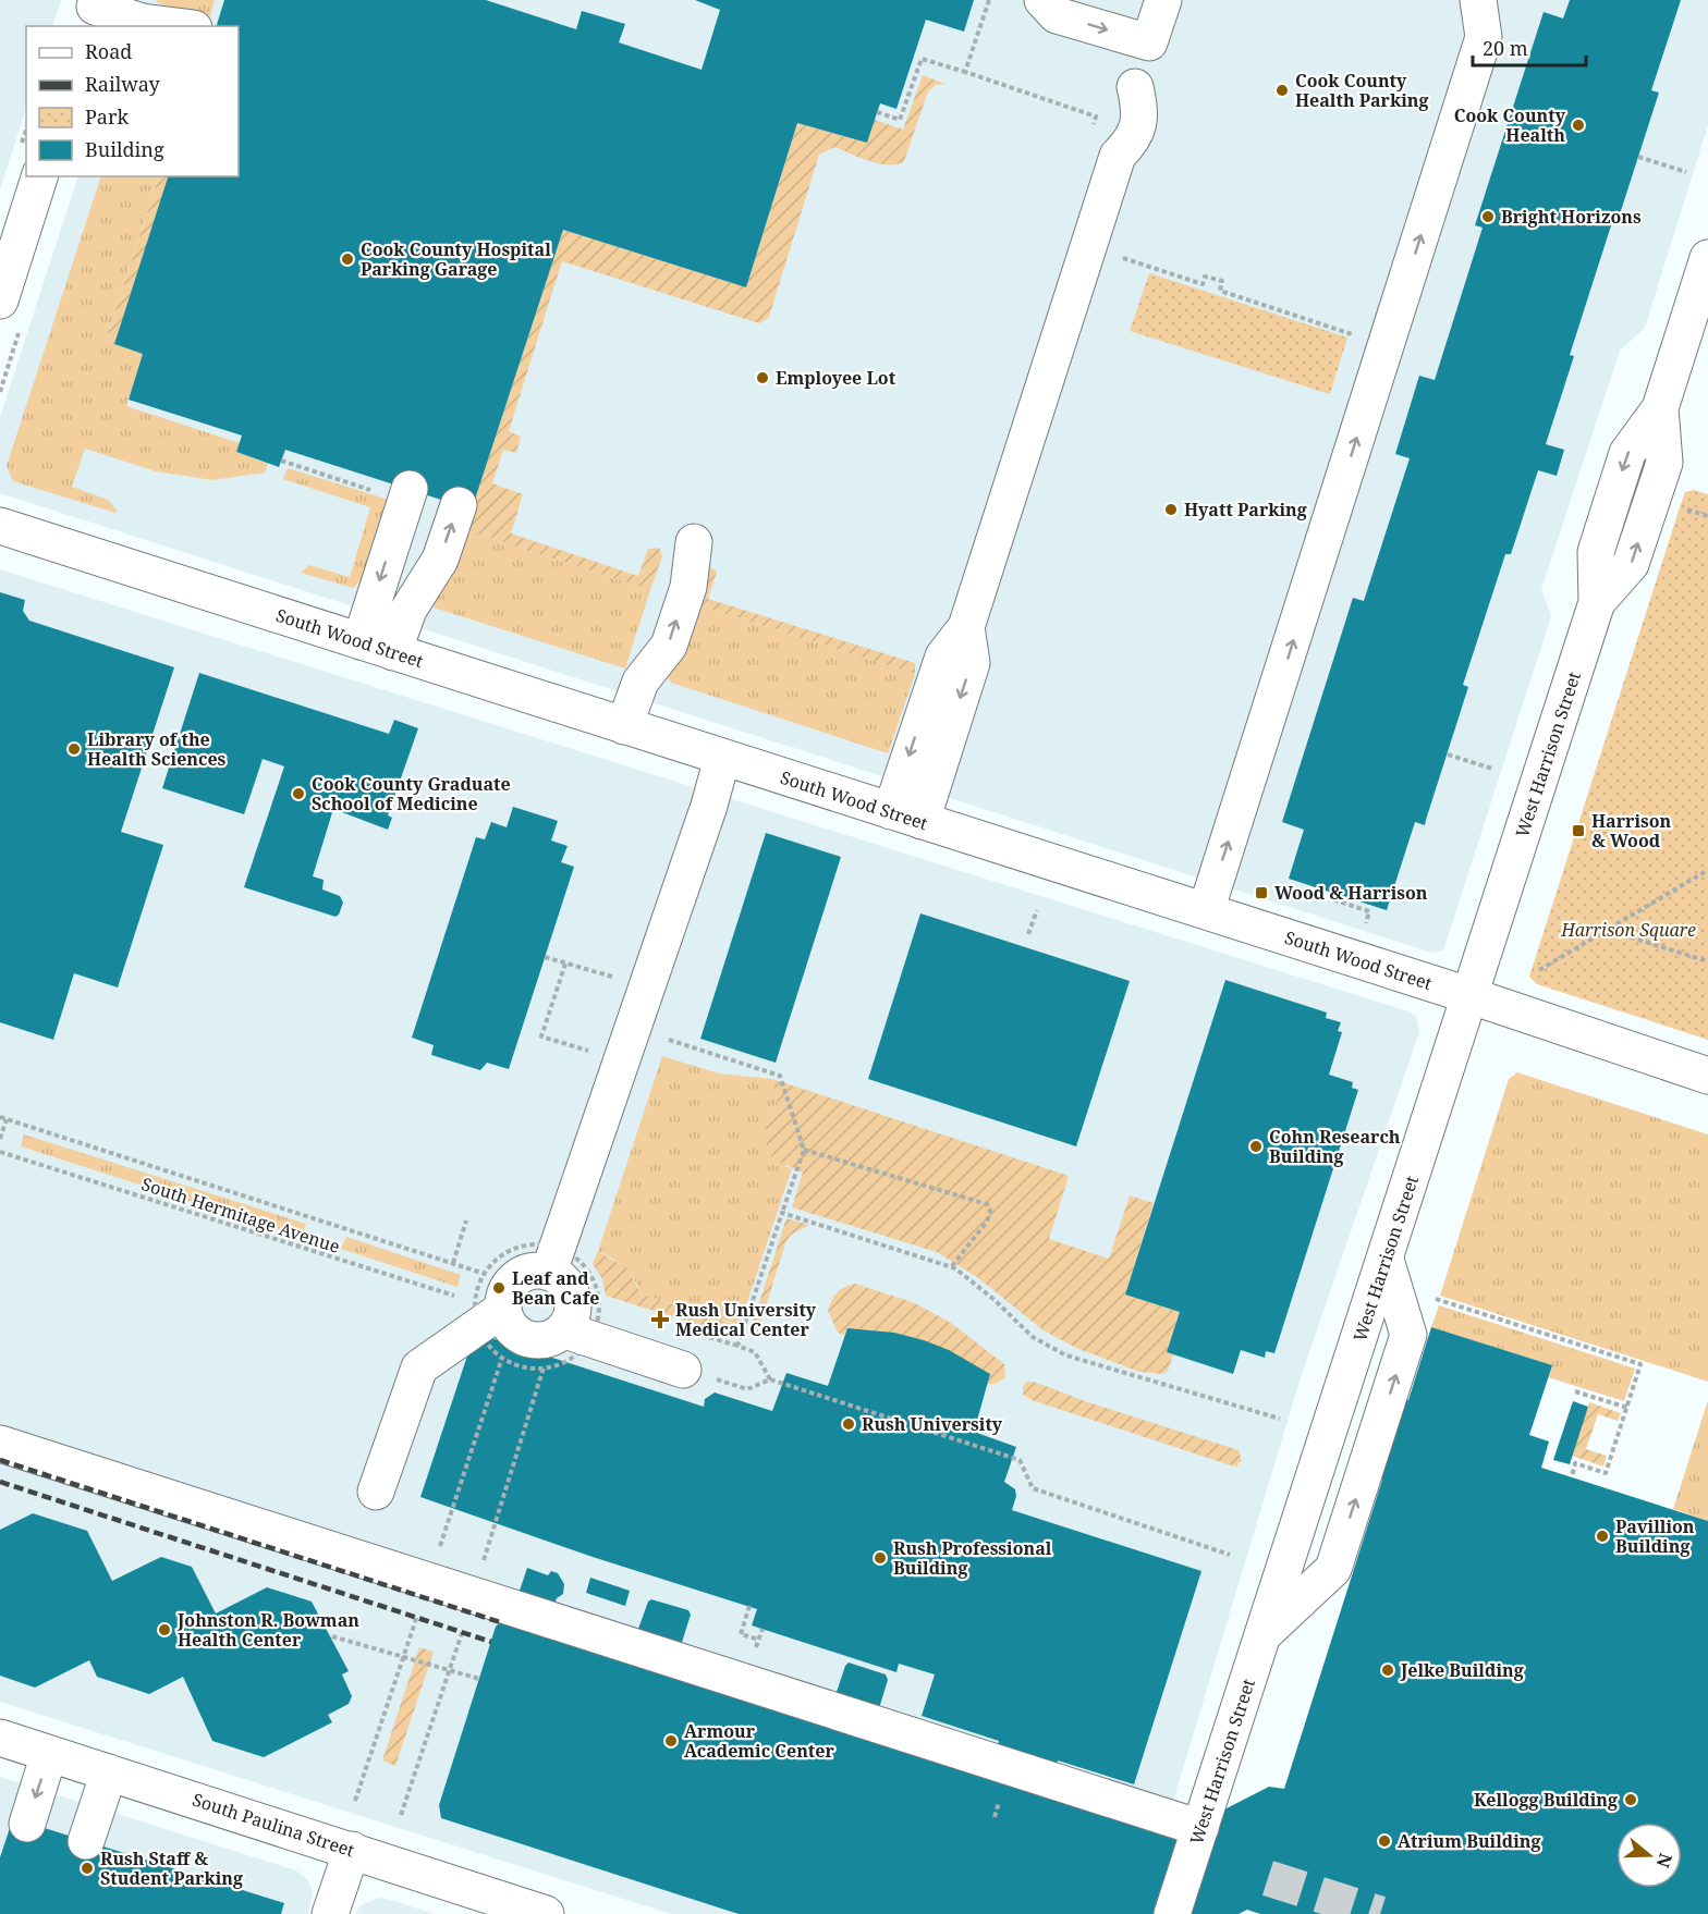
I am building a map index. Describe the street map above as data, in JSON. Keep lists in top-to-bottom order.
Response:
{
  "streets": {
    "street": ["South Wood Street", "West Harrison Street", "South Paulina Street"],
    "path": ["South Hermitage Avenue"]
  },
  "crossings": [
    ["South Wood Street", "West Harrison Street"]
  ],
  "parks": ["Harrison Square"],
  "places": {
    "other": [
      "Cook County Health Parking",
      "Cook County Health",
      "Bright Horizons",
      "Cook County Hospital Parking Garage",
      "Employee Lot",
      "Hyatt Parking",
      "Library of the Health Sciences",
      "Cook County Graduate School of Medicine",
      "Cohn Research Building",
      "Leaf and Bean Cafe",
      "Rush University",
      "Pavillion Building",
      "Rush Professional Building",
      "Johnston R. Bowman Health Center",
      "Jelke Building",
      "Armour Academic Center",
      "Kellogg Building",
      "Atrium Building",
      "Rush Staff & Student Parking"
    ],
    "transit": ["Harrison & Wood", "Wood & Harrison"],
    "health": ["Rush University Medical Center"]
  },
  "legend": [
    "Road",
    "Railway",
    "Park",
    "Building"
  ],
  "scale_bar": "20 m",
  "north": "right"
}
